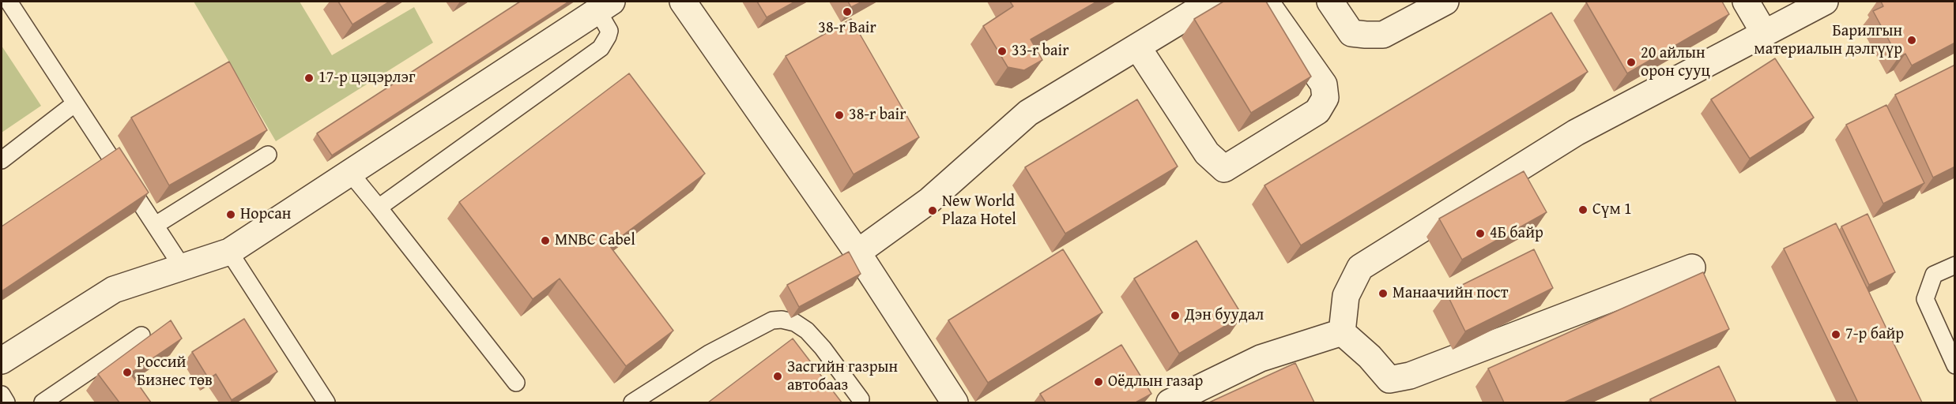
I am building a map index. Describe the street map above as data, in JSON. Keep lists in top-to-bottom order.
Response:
{
  "places": [
    "38-r Bair",
    "Барилгын материалын дэлгүүр",
    "33-r bair",
    "20 айлын орон сууц",
    "17-р цэцэрлэг",
    "38-r bair",
    "Сүм 1",
    "New World Plaza Hotel",
    "Норсан",
    "4Б байр",
    "MNBC Cabel",
    "Манаачийн пост",
    "Дэн буудал",
    "7-р байр",
    "Россий Бизнес төв",
    "Засгийн газрын автобааз",
    "Оёдлын газар"
  ]
}
